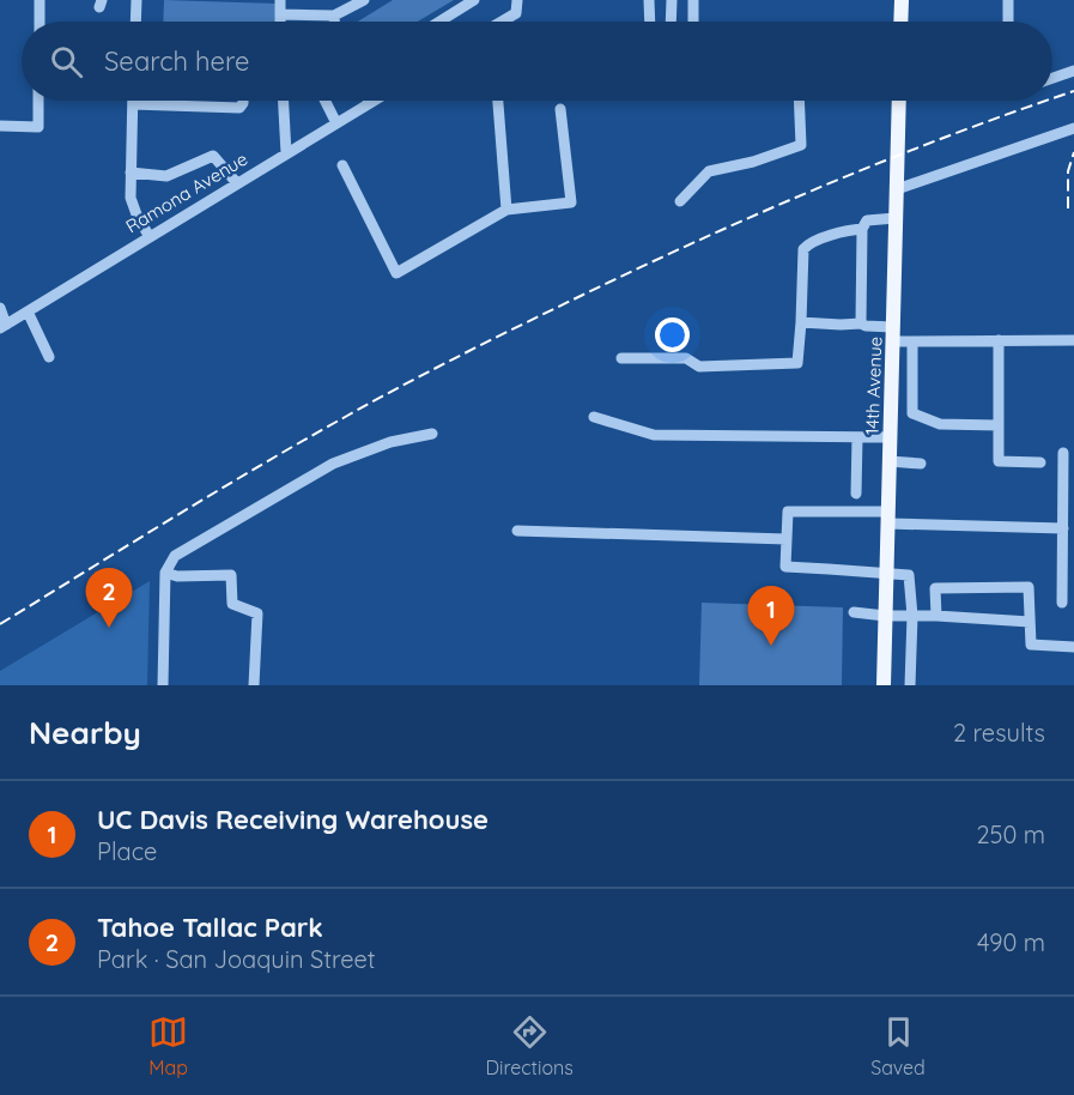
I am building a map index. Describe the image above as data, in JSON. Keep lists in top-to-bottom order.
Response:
{
  "streets": {
    "main road": ["14th Avenue"],
    "street": ["Ramona Avenue"]
  },
  "page": {
    "search": "Search here",
    "pins": ["2", "1"],
    "heading": ["Nearby", "2 results"],
    "list": [
      {
        "mark": "1",
        "name": "UC Davis Receiving Warehouse",
        "note": "Place",
        "value": "250 m"
      },
      {
        "mark": "2",
        "name": "Tahoe Tallac Park",
        "note": "Park · San Joaquin Street",
        "value": "490 m"
      }
    ],
    "nav": ["Map", "Directions", "Saved"]
  }
}
